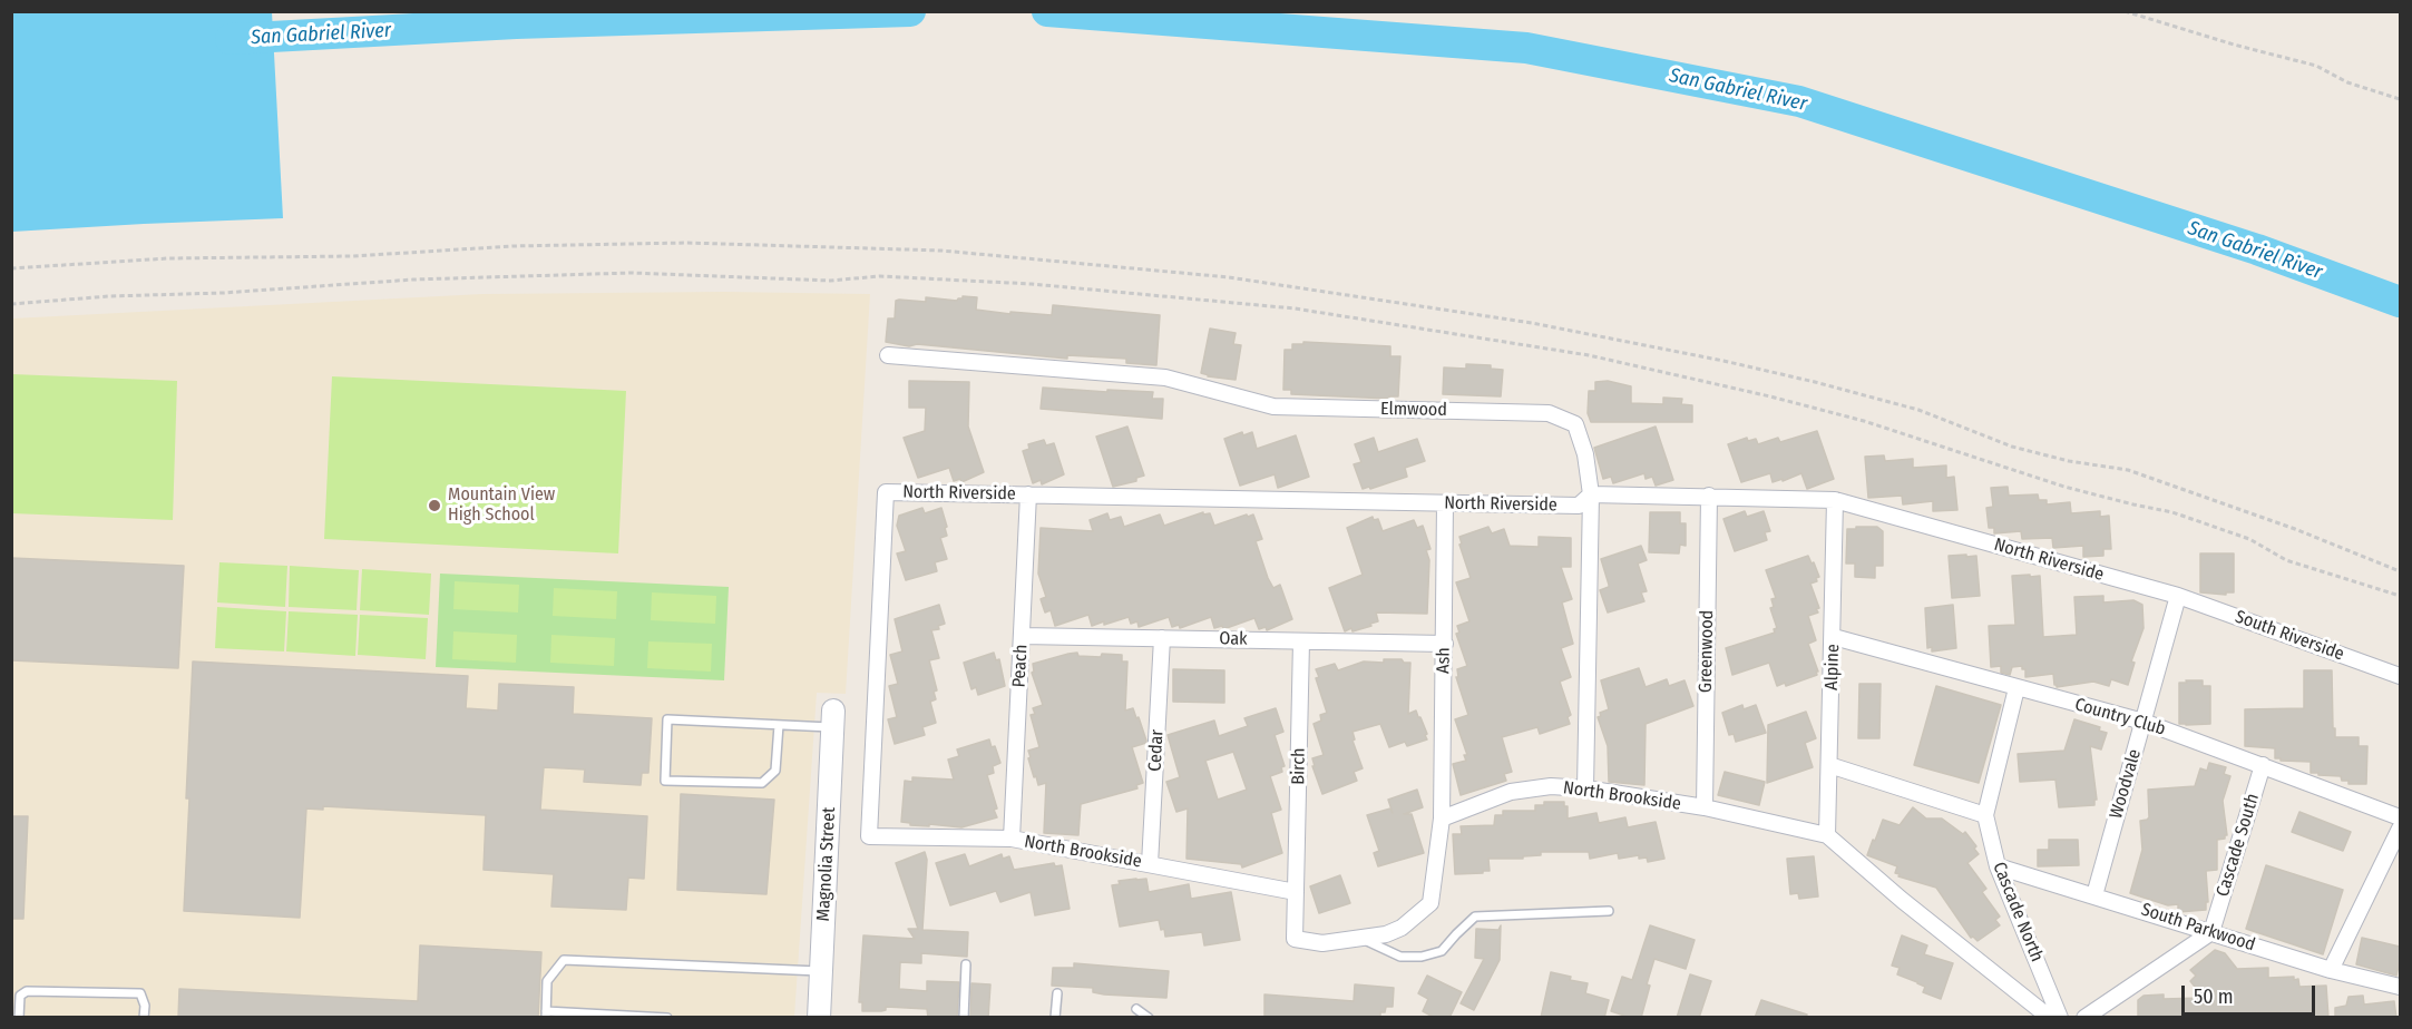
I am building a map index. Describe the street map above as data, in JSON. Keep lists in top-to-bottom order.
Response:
{
  "streets": {
    "street": [
      "Elmwood",
      "North Riverside",
      "South Riverside",
      "Oak",
      "Greenwood",
      "Ash",
      "Peach",
      "Alpine",
      "Country Club",
      "Cedar",
      "Birch",
      "Woodvale",
      "North Brookside",
      "Cascade South",
      "Magnolia Street",
      "Cascade North",
      "South Parkwood"
    ]
  },
  "crossings": [
    ["Elmwood", "North Riverside"],
    ["Elmwood", "North Brookside"],
    ["North Riverside", "South Riverside"],
    ["North Riverside", "Greenwood"],
    ["North Riverside", "Ash"],
    ["North Riverside", "Peach"],
    ["North Riverside", "Alpine"],
    ["North Riverside", "Woodvale"],
    ["North Riverside", "North Brookside"],
    ["South Riverside", "Woodvale"],
    ["Oak", "Ash"],
    ["Oak", "Peach"],
    ["Oak", "Cedar"],
    ["Oak", "Birch"],
    ["Greenwood", "North Brookside"],
    ["Ash", "North Brookside"],
    ["Peach", "North Brookside"],
    ["Alpine", "Country Club"],
    ["Alpine", "North Brookside"],
    ["Country Club", "Woodvale"],
    ["Country Club", "Cascade South"],
    ["Country Club", "Cascade North"],
    ["Cedar", "North Brookside"],
    ["Birch", "North Brookside"],
    ["Woodvale", "South Parkwood"],
    ["Cascade South", "South Parkwood"],
    ["Cascade North", "South Parkwood"]
  ],
  "water": ["San Gabriel River"],
  "places": ["Mountain View High School"],
  "scale_bar": "50 m"
}
